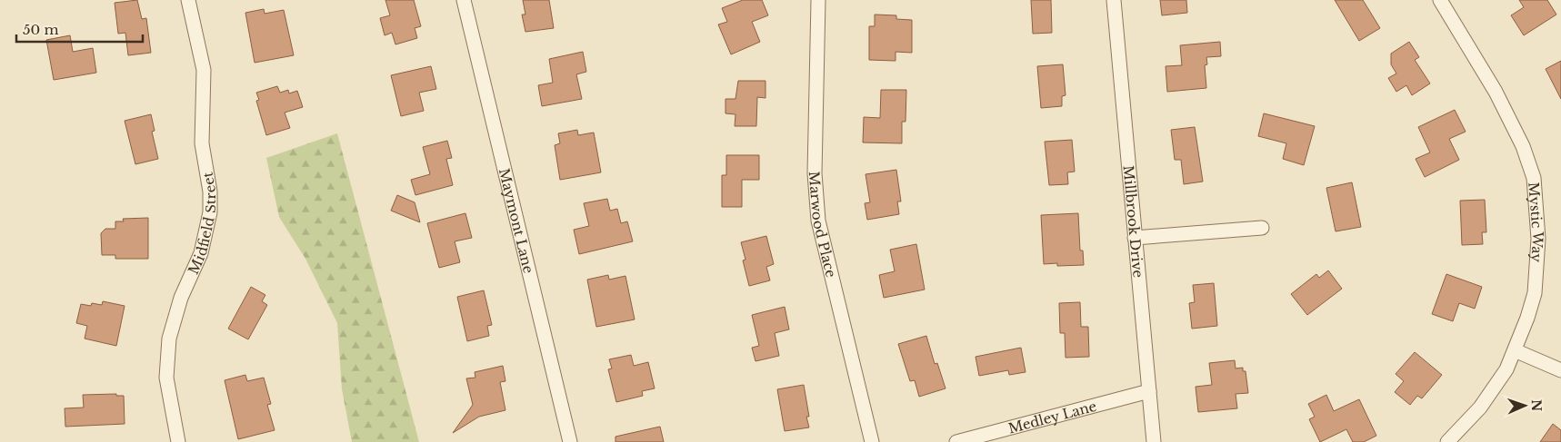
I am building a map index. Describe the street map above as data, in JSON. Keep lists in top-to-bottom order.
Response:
{
  "streets": {
    "street": [
      "Maymont Lane",
      "Millbrook Drive",
      "Midfield Street",
      "Mystic Way",
      "Marwood Place",
      "Medley Lane"
    ]
  },
  "crossings": [
    ["Millbrook Drive", "Medley Lane"]
  ],
  "scale_bar": "50 m",
  "north": "right"
}
